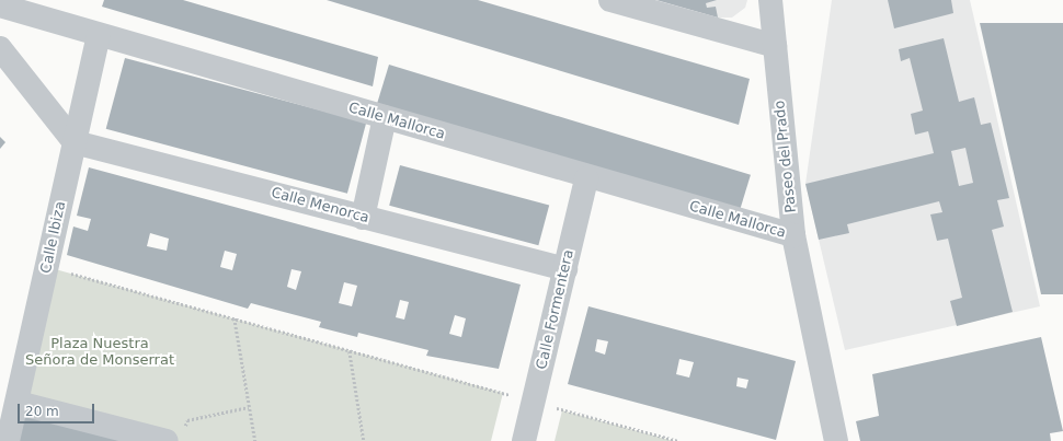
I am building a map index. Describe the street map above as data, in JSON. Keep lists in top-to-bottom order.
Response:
{
  "streets": {
    "street": [
      "Calle Mallorca",
      "Paseo del Prado",
      "Calle Menorca",
      "Calle Ibiza",
      "Calle Formentera"
    ]
  },
  "crossings": [
    ["Calle Mallorca", "Paseo del Prado"],
    ["Calle Mallorca", "Calle Ibiza"],
    ["Calle Mallorca", "Calle Formentera"],
    ["Calle Menorca", "Calle Ibiza"],
    ["Calle Menorca", "Calle Formentera"]
  ],
  "parks": ["Plaza Nuestra Señora de Monserrat"],
  "scale_bar": "20 m"
}
